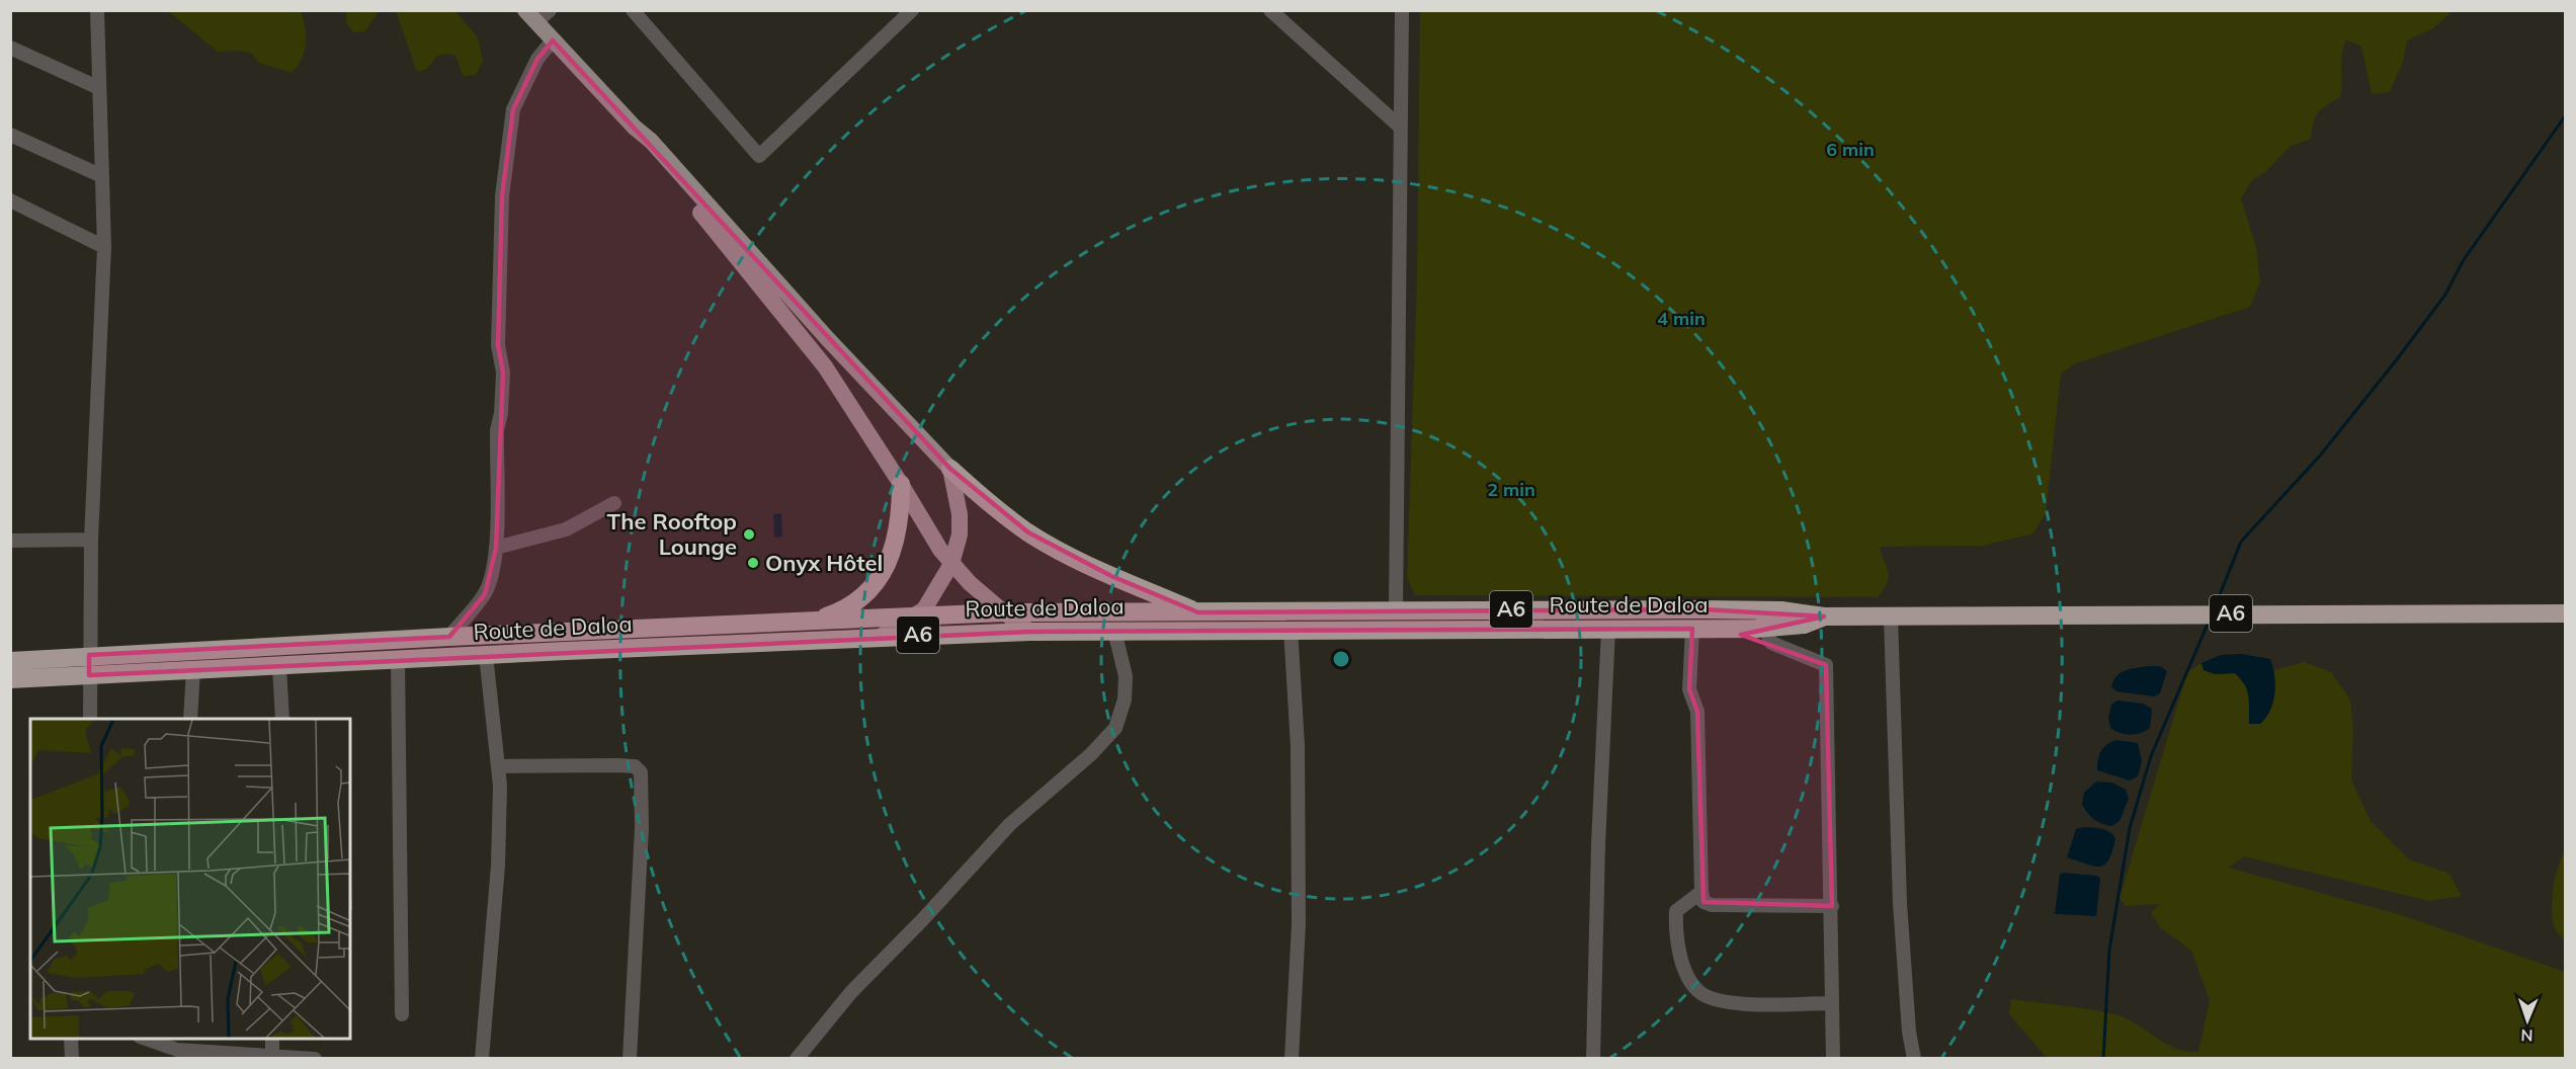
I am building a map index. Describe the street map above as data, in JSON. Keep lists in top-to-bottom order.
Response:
{
  "streets": {
    "highway": ["Route de Daloa", "A6"]
  },
  "crossings": [
    ["Route de Daloa", "A6"]
  ],
  "places": ["The Rooftop Lounge", "Onyx Hôtel"],
  "north": "bottom",
  "rings": ["6 min", "4 min", "2 min"]
}
